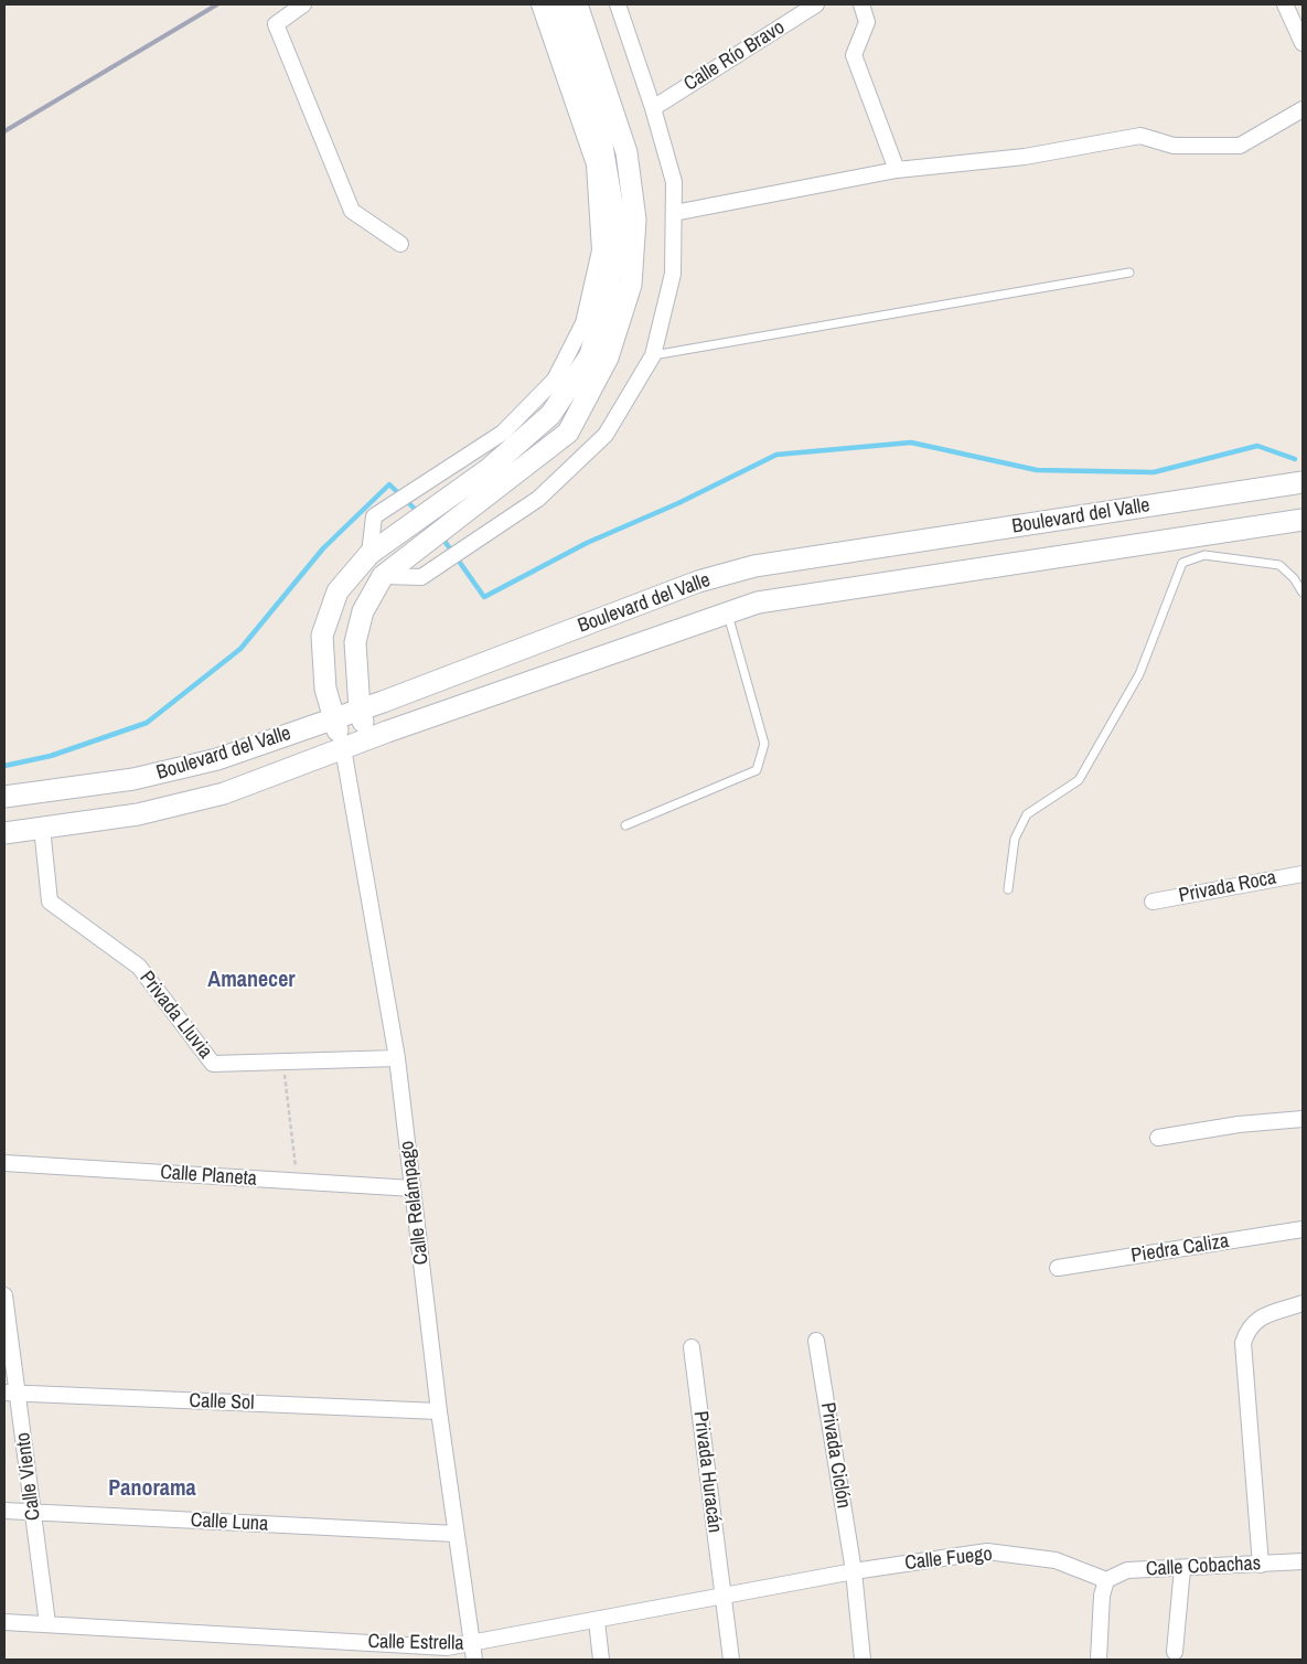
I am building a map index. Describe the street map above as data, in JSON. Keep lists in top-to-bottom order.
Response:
{
  "streets": {
    "street": [
      "Calle Río Bravo",
      "Boulevard del Valle",
      "Privada Roca",
      "Privada Lluvia",
      "Calle Planeta",
      "Calle Relámpago",
      "Piedra Caliza",
      "Calle Sol",
      "Privada Ciclón",
      "Privada Huracán",
      "Calle Viento",
      "Calle Luna",
      "Calle Fuego",
      "Calle Cobachas",
      "Calle Estrella"
    ]
  },
  "crossings": [
    ["Boulevard del Valle", "Privada Lluvia"],
    ["Boulevard del Valle", "Calle Relámpago"],
    ["Privada Lluvia", "Calle Relámpago"],
    ["Calle Planeta", "Calle Relámpago"],
    ["Calle Relámpago", "Calle Sol"],
    ["Calle Relámpago", "Calle Luna"],
    ["Calle Relámpago", "Calle Estrella"],
    ["Calle Sol", "Calle Viento"],
    ["Privada Ciclón", "Calle Fuego"],
    ["Privada Ciclón", "Calle Estrella"],
    ["Privada Huracán", "Calle Estrella"],
    ["Calle Viento", "Calle Luna"],
    ["Calle Viento", "Calle Estrella"],
    ["Calle Fuego", "Calle Cobachas"],
    ["Calle Fuego", "Calle Estrella"]
  ],
  "districts": ["Amanecer", "Panorama"]
}
